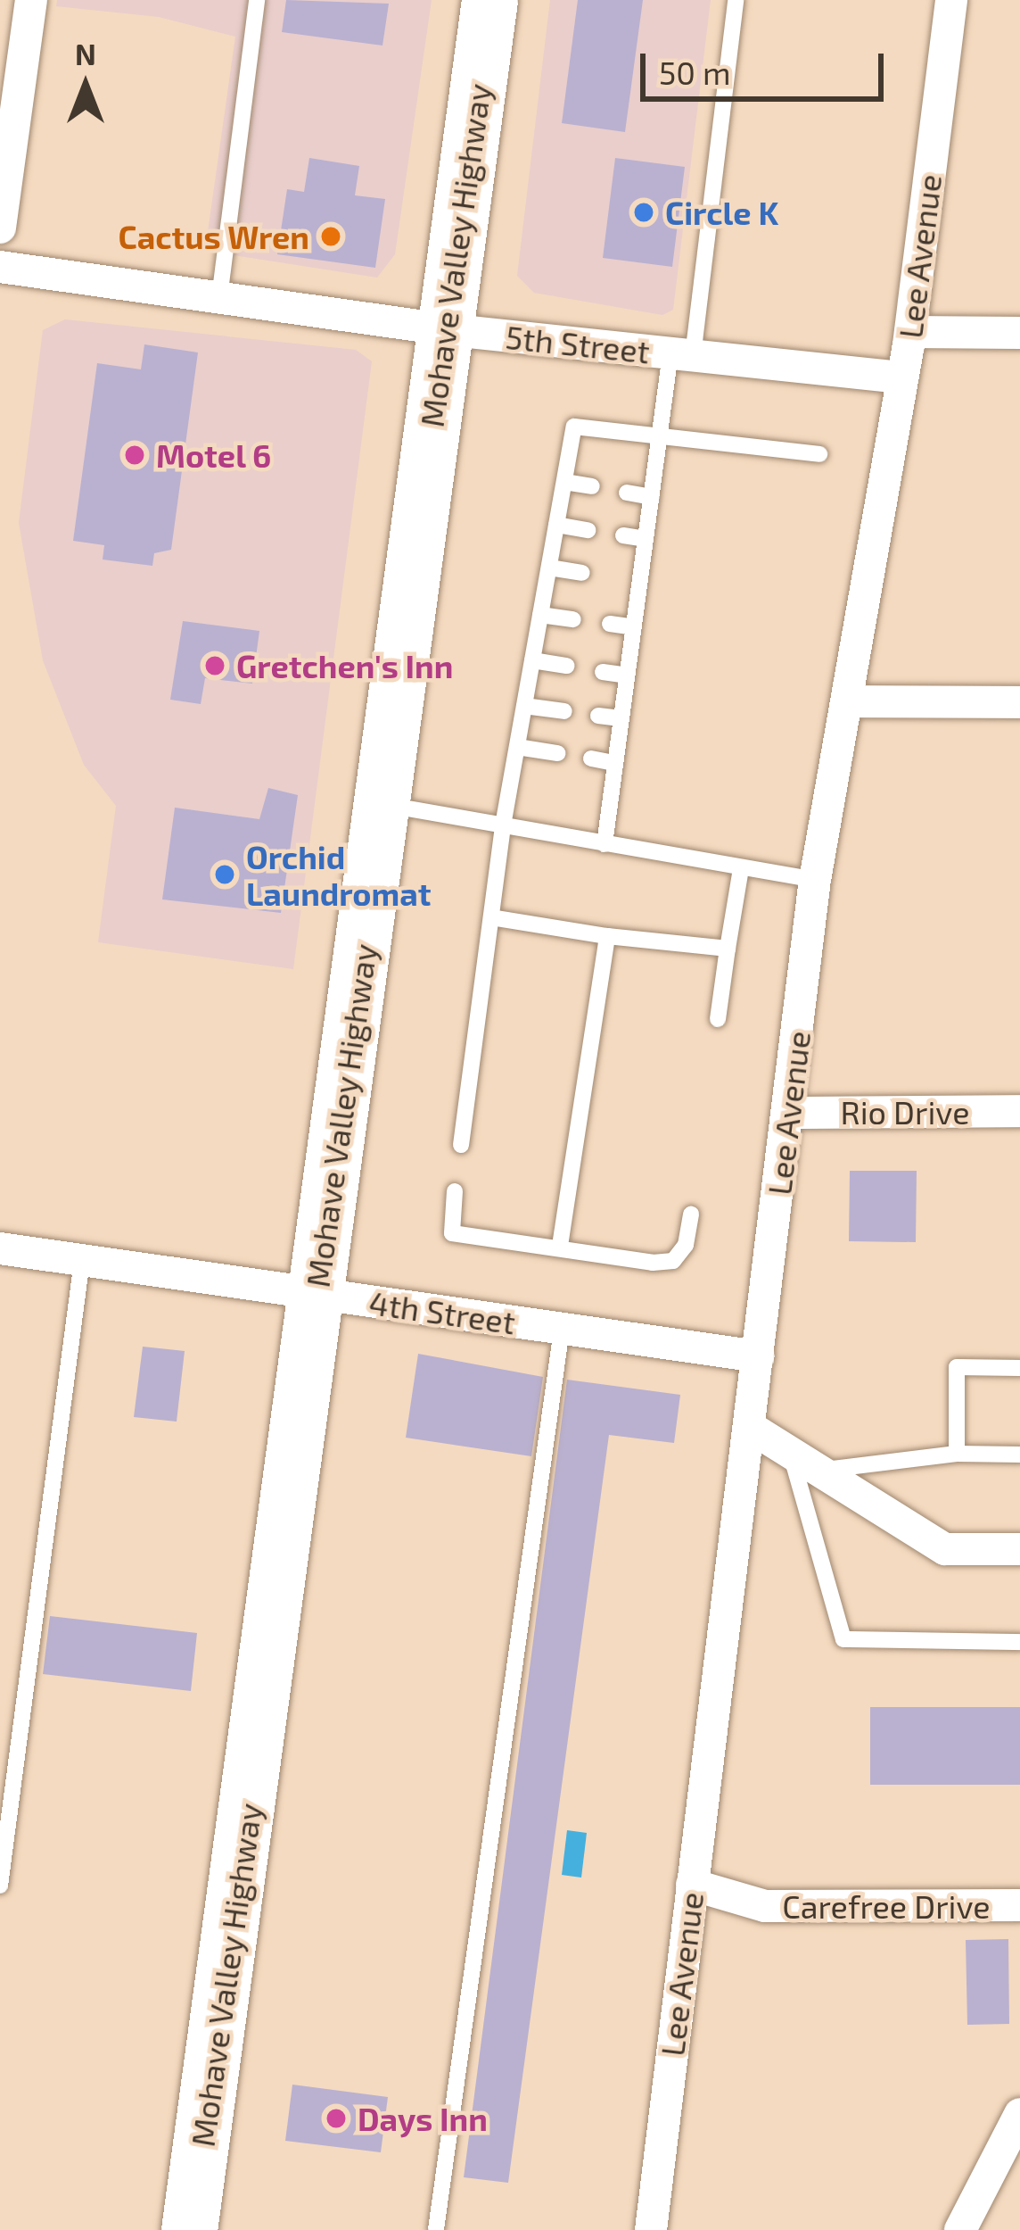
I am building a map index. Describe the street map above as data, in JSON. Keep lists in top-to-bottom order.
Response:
{
  "streets": {
    "highway": ["Mohave Valley Highway"],
    "street": [
      "Lee Avenue",
      "5th Street",
      "Rio Drive",
      "4th Street",
      "Carefree Drive"
    ]
  },
  "crossings": [
    ["Mohave Valley Highway", "5th Street"],
    ["Mohave Valley Highway", "4th Street"],
    ["Lee Avenue", "5th Street"],
    ["Lee Avenue", "Rio Drive"],
    ["Lee Avenue", "4th Street"],
    ["Lee Avenue", "Carefree Drive"]
  ],
  "places": [
    "Circle K",
    "Cactus Wren",
    "Motel 6",
    "Gretchen's Inn",
    "Orchid Laundromat",
    "Days Inn"
  ],
  "scale_bar": "50 m",
  "north": "top"
}
